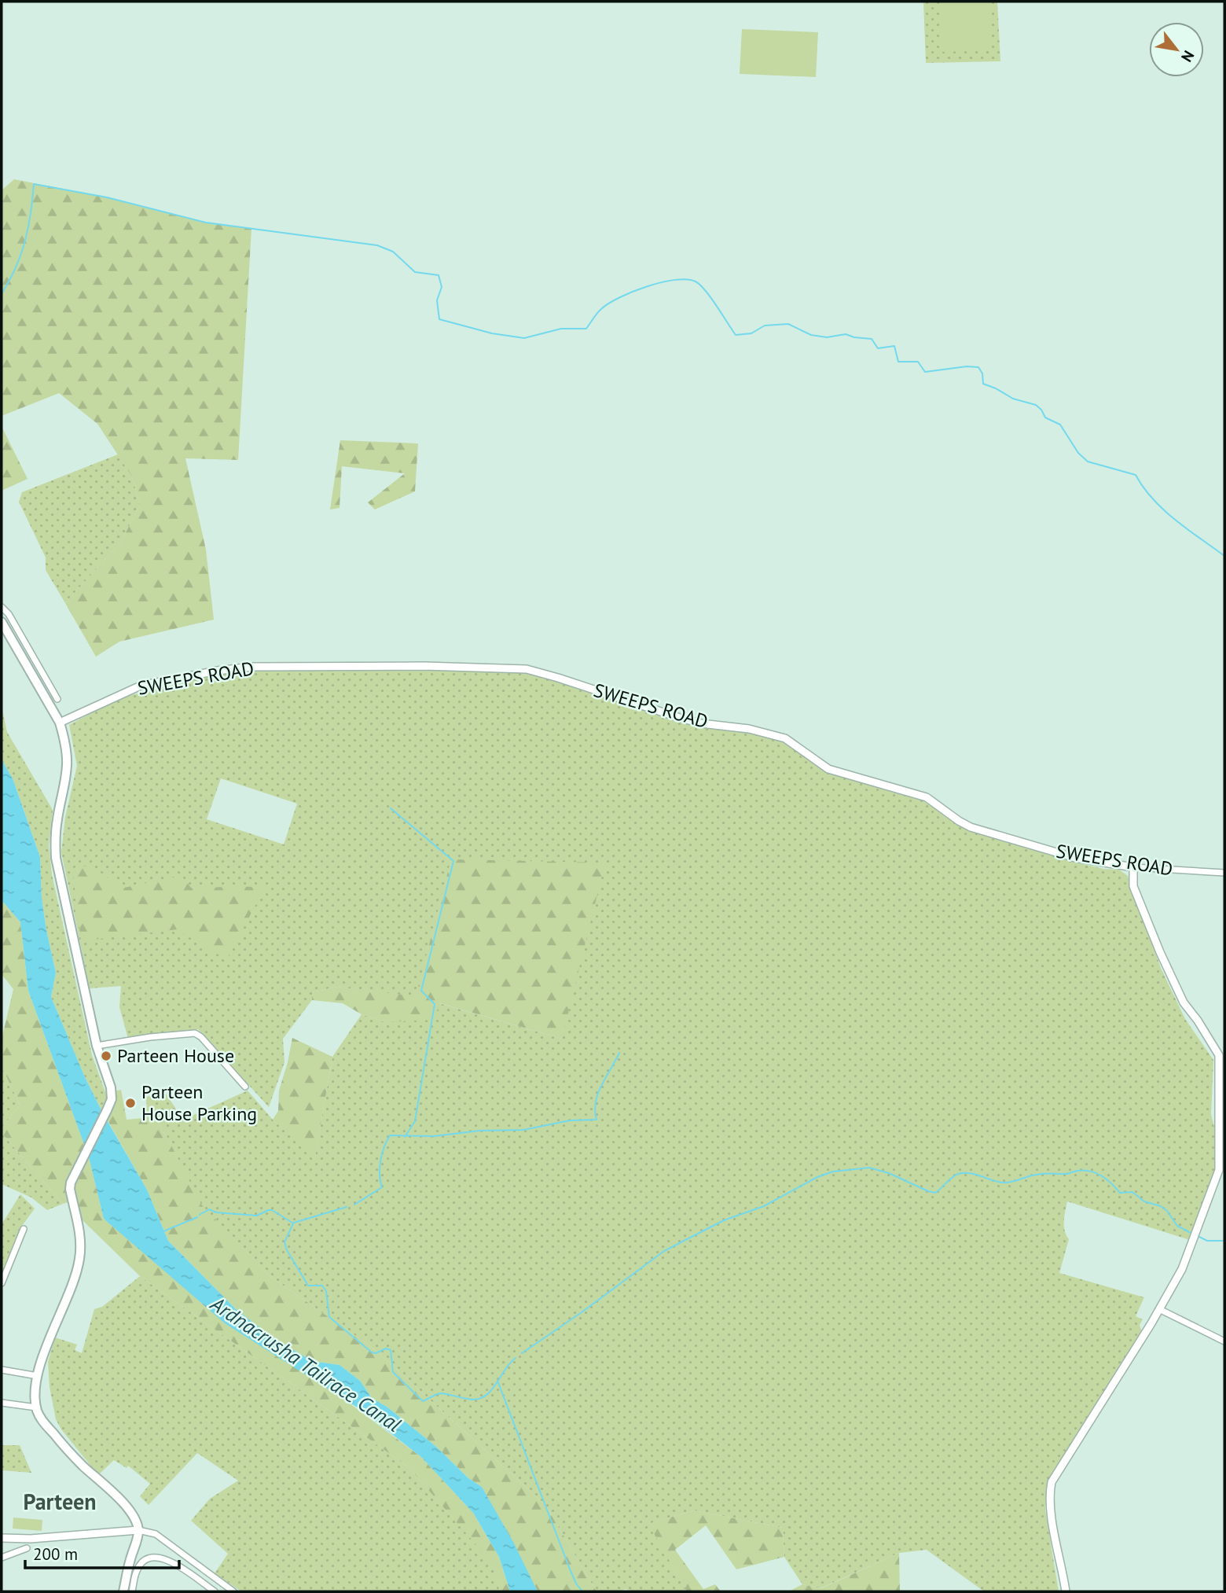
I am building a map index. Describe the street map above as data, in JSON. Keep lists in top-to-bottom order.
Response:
{
  "streets": {
    "street": ["SWEEPS ROAD"]
  },
  "districts": ["Parteen"],
  "water": ["Ardnacrusha Tailrace Canal"],
  "places": ["Parteen House", "Parteen House Parking"],
  "scale_bar": "200 m",
  "north": "bottom right"
}
